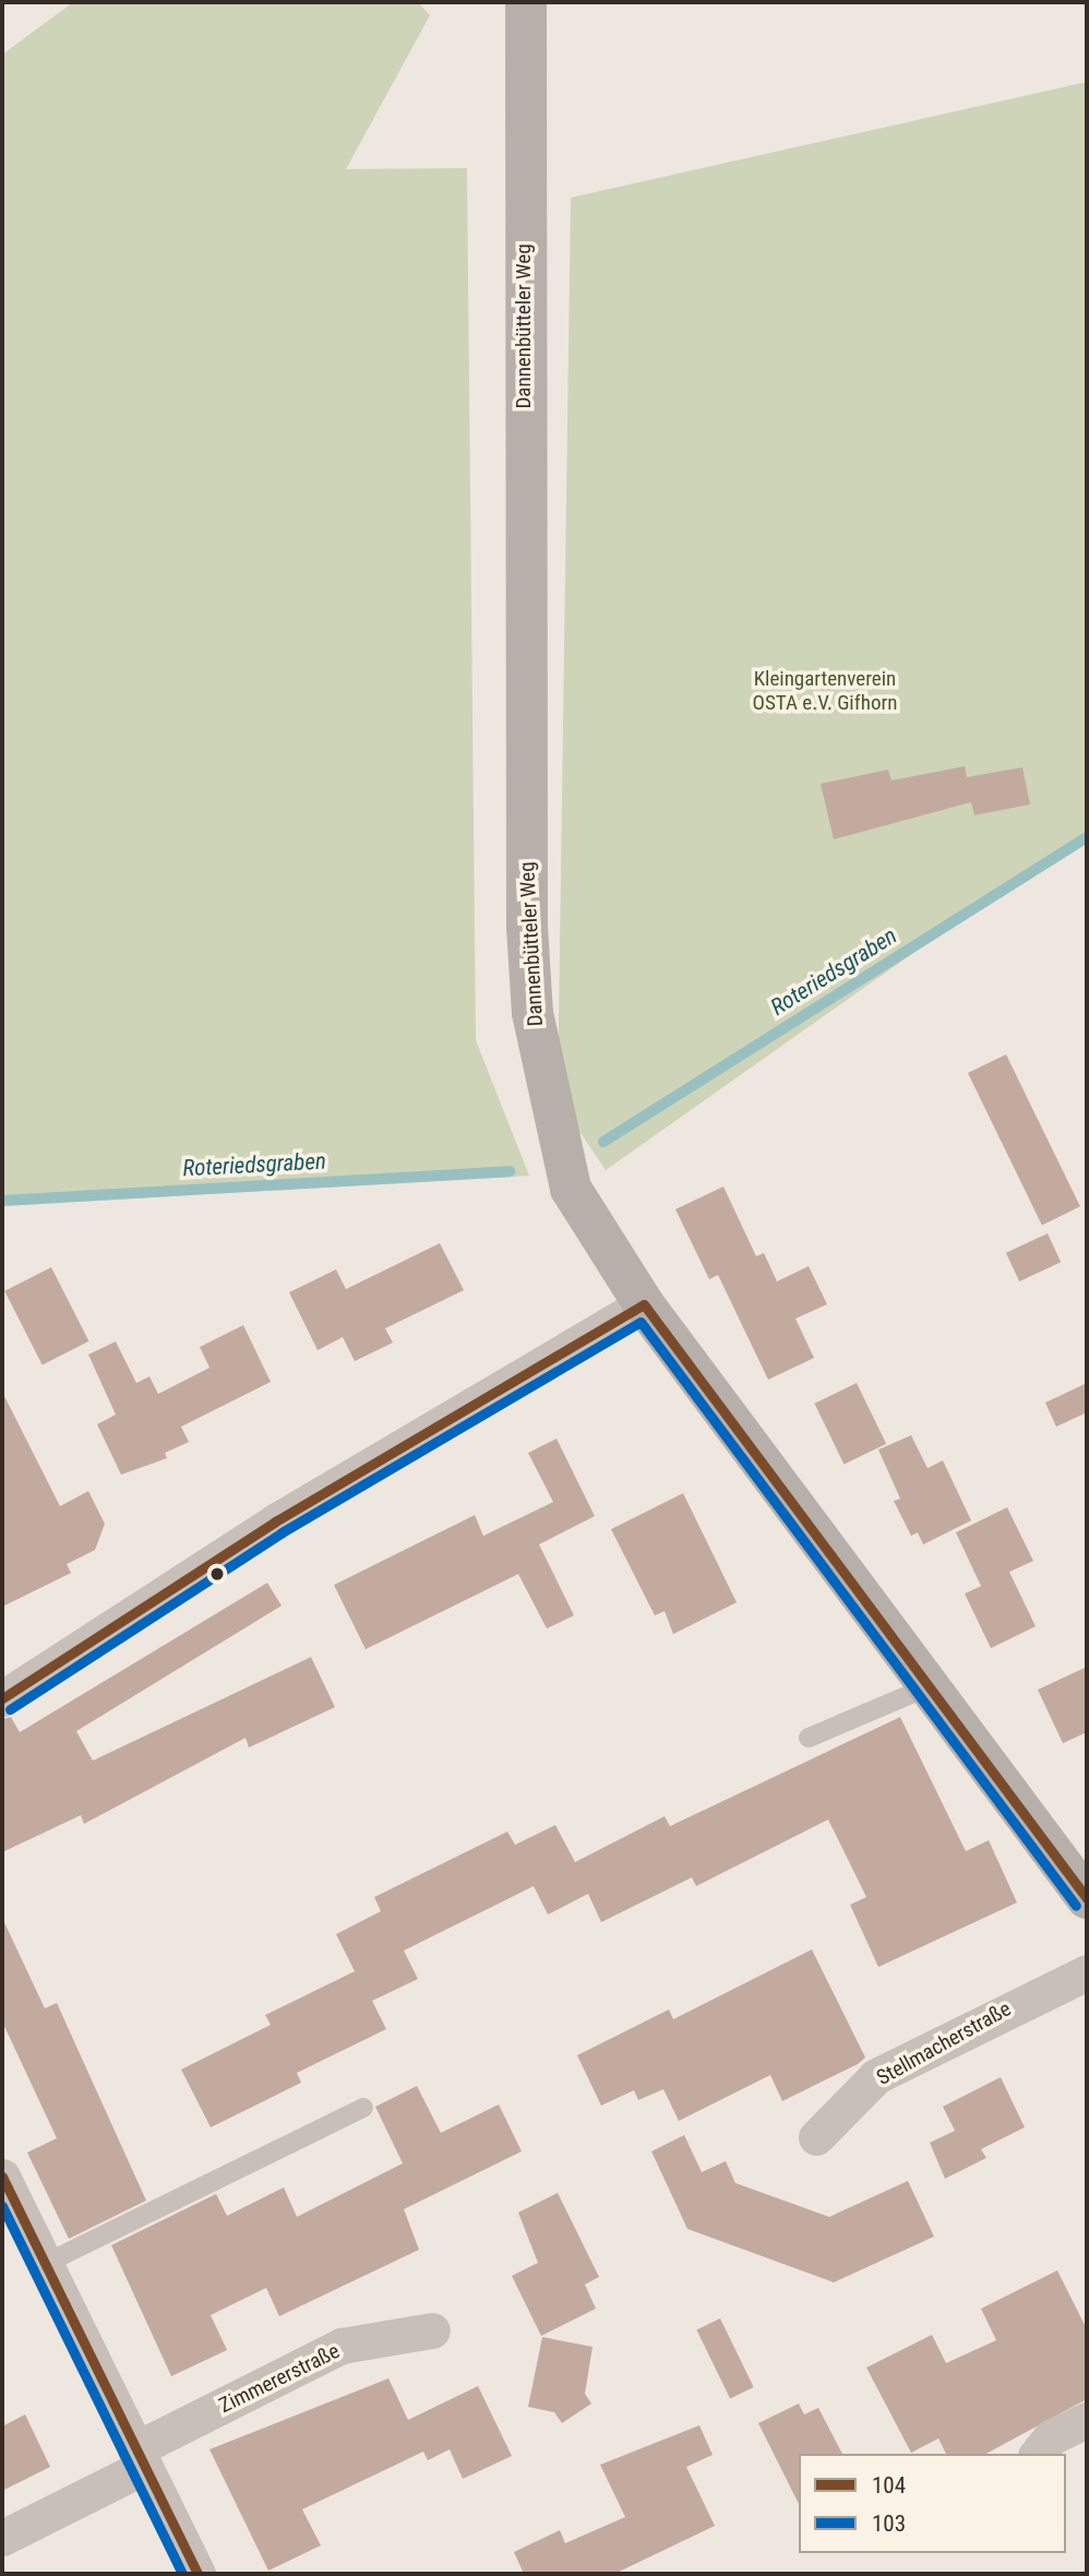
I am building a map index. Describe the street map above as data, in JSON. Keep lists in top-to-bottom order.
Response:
{
  "streets": {
    "street": ["Dannenbütteler Weg", "Stellmacherstraße", "Zimmererstraße"]
  },
  "water": ["Roteriedsgraben"],
  "parks": ["Kleingartenverein OSTA e.V. Gifhorn"],
  "lines": ["transit line 104", "transit line 103"],
  "legend": ["104", "103"]
}
